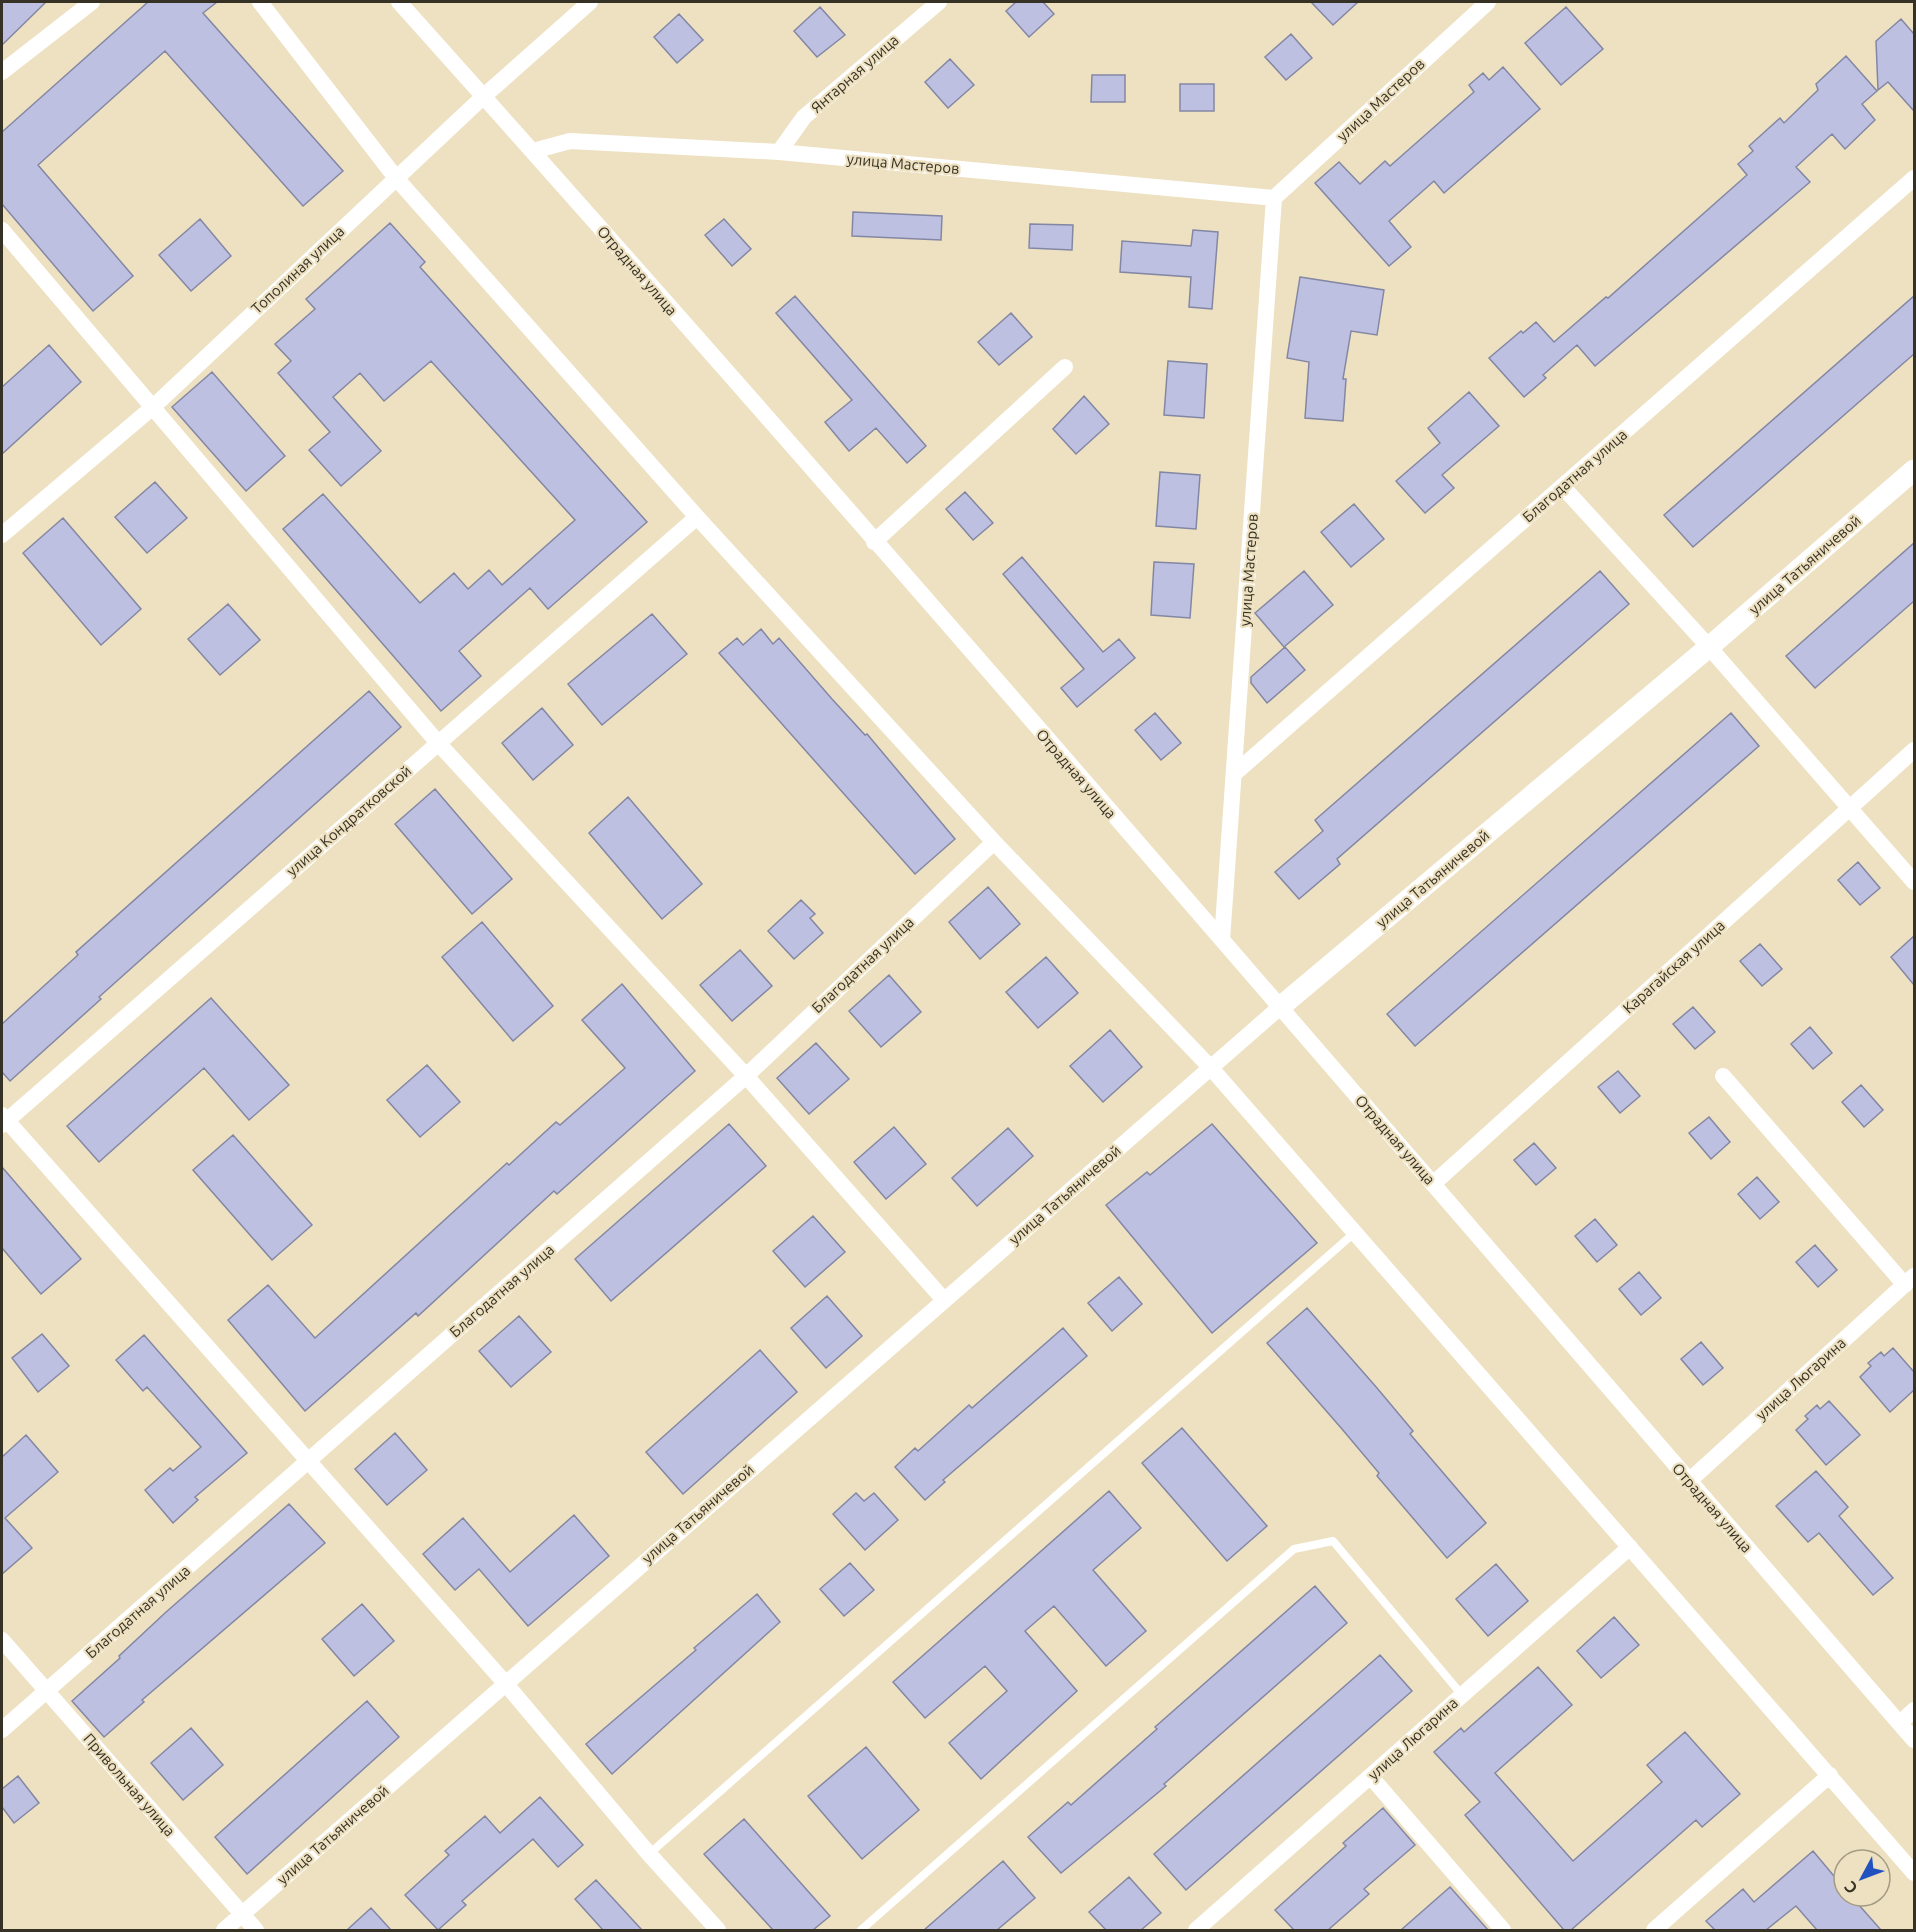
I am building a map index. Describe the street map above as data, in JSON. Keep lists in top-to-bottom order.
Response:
{
  "streets": {
    "street": [
      "Янтарная улица",
      "улица Мастеров",
      "Тополиная улица",
      "Отрадная улица",
      "Благодатная улица",
      "улица Татьяничевой",
      "улица Кондратковской",
      "Карагайская улица",
      "улица Люгарина",
      "Привольная улица"
    ]
  },
  "crossings": [
    ["Янтарная улица", "улица Мастеров"],
    ["улица Мастеров", "Отрадная улица"],
    ["улица Мастеров", "Благодатная улица"],
    ["Тополиная улица", "Отрадная улица"],
    ["Отрадная улица", "улица Татьяничевой"],
    ["Отрадная улица", "Карагайская улица"],
    ["Отрадная улица", "улица Люгарина"],
    ["Благодатная улица", "Привольная улица"],
    ["улица Татьяничевой", "Привольная улица"]
  ],
  "north": "bottom left"
}
